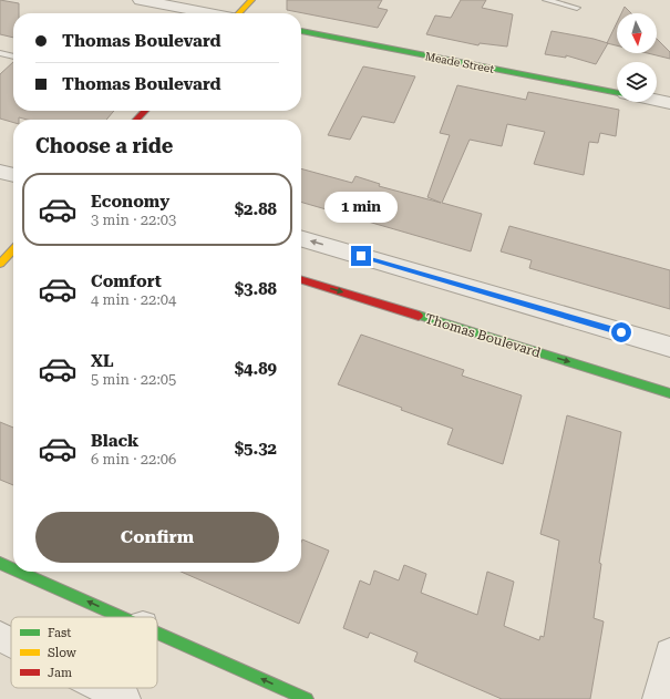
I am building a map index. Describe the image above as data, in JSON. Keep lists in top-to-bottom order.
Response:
{
  "streets": {
    "street": ["Meade Street", "Thomas Boulevard"]
  },
  "legend": ["Fast", "Slow", "Jam"],
  "north": "bottom",
  "page": {
    "banner": ["Thomas Boulevard", "Thomas Boulevard"],
    "heading": "Choose a ride",
    "list": [
      {
        "name": "Economy",
        "note": "3 min · 22:03",
        "value": "$2.88"
      },
      {
        "name": "Comfort",
        "note": "4 min · 22:04",
        "value": "$3.88"
      },
      {
        "name": "XL",
        "note": "5 min · 22:05",
        "value": "$4.89"
      },
      {
        "name": "Black",
        "note": "6 min · 22:06",
        "value": "$5.32"
      }
    ],
    "bubble": "1 min",
    "buttons": "Confirm"
  }
}
